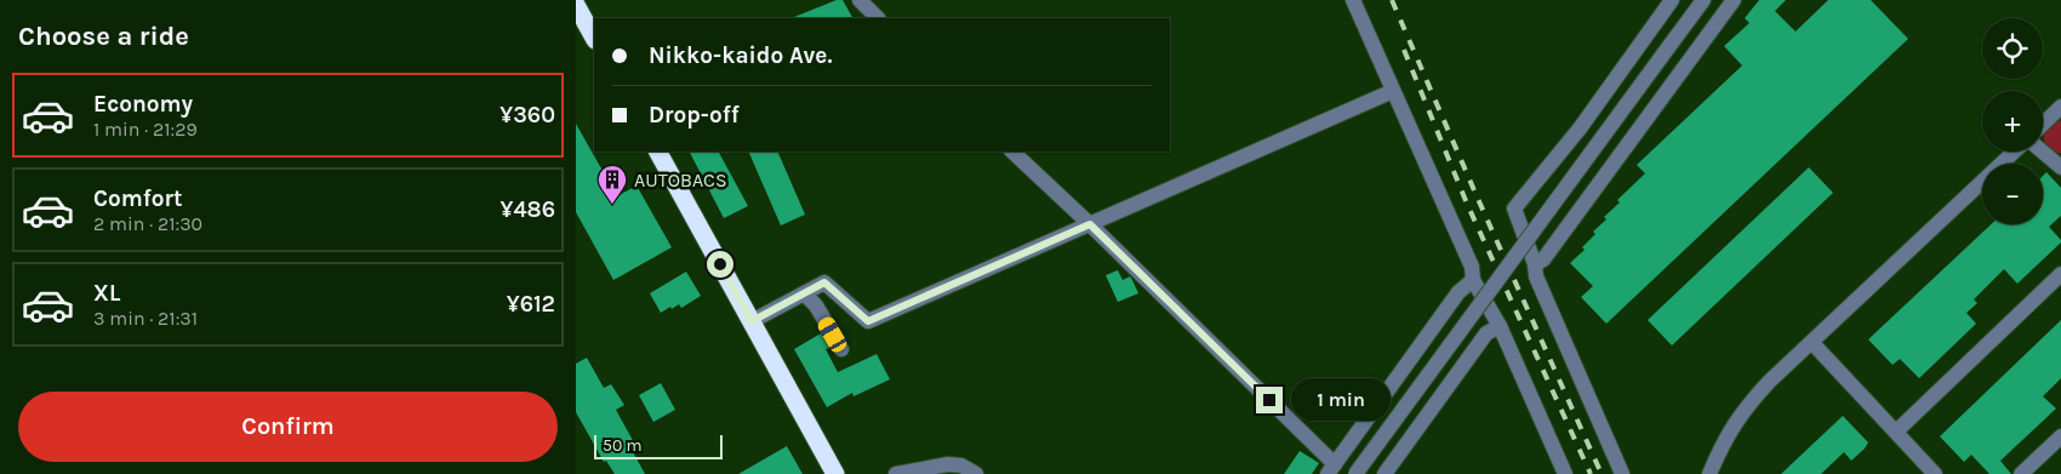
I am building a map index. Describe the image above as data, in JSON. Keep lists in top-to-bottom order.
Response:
{
  "places": {
    "building": ["AUTOBACS"]
  },
  "scale_bar": "50 m",
  "page": {
    "heading": "Choose a ride",
    "map_buttons": ["+", "−"],
    "banner": ["Nikko-kaido Ave.", "Drop-off"],
    "list": [
      {
        "name": "Economy",
        "note": "1 min · 21:29",
        "value": "¥360"
      },
      {
        "name": "Comfort",
        "note": "2 min · 21:30",
        "value": "¥486"
      },
      {
        "name": "XL",
        "note": "3 min · 21:31",
        "value": "¥612"
      }
    ],
    "bubble": "1 min",
    "buttons": "Confirm",
    "scale": "50 m"
  }
}
